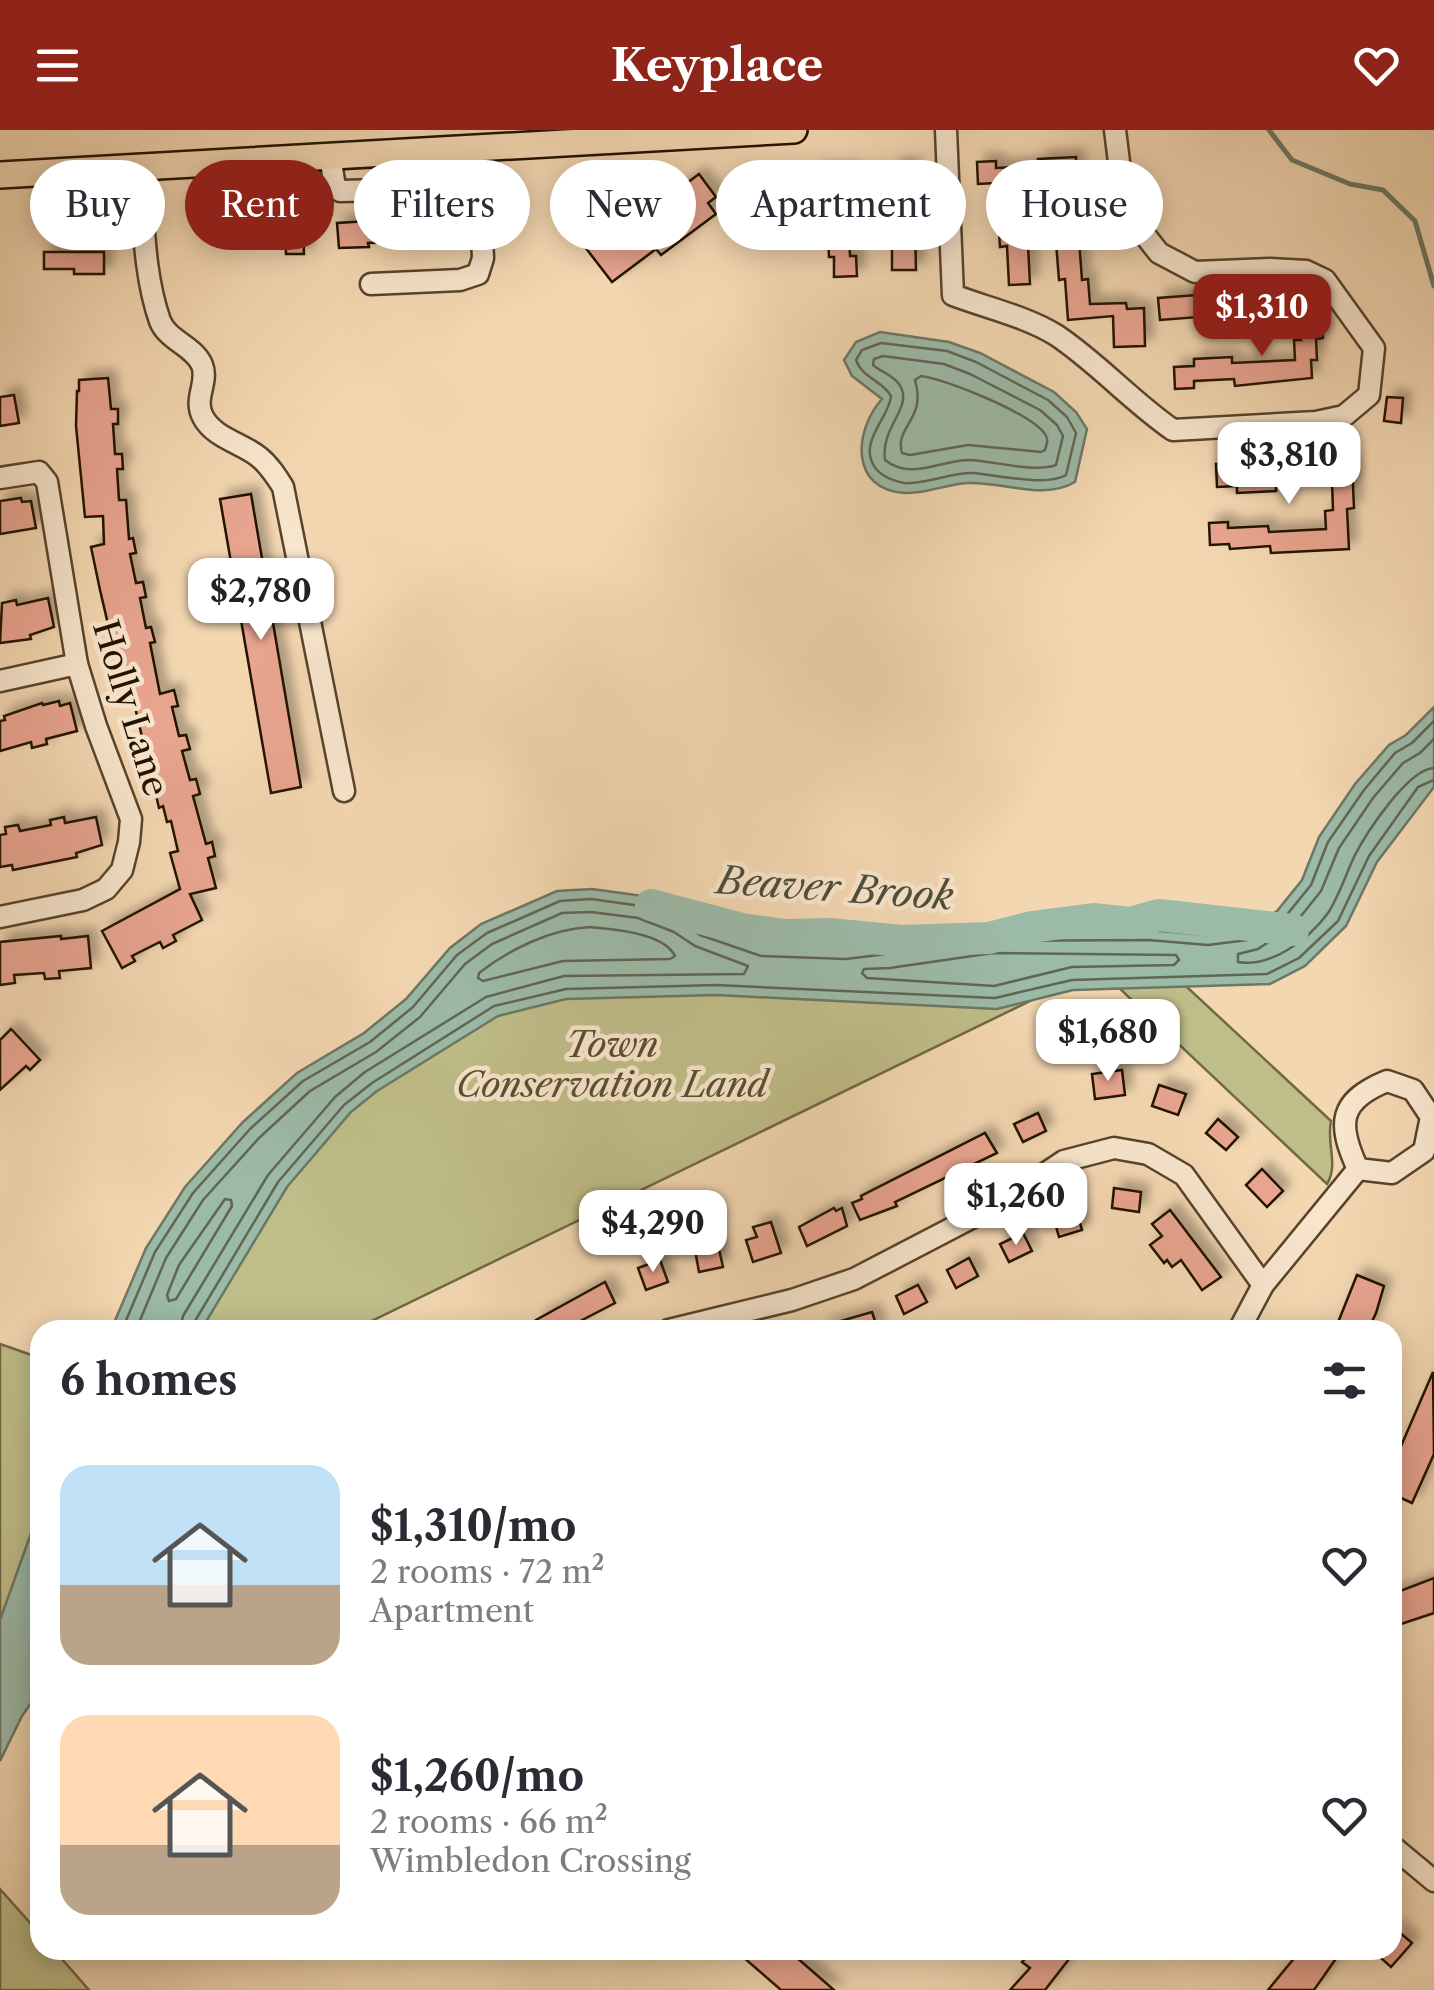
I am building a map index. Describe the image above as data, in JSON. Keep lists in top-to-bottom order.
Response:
{
  "streets": {
    "street": ["Holly Lane"]
  },
  "water": ["Beaver Brook"],
  "parks": ["Town Conservation Land"],
  "page": {
    "header": "Keyplace",
    "chip": [
      "Buy",
      "Rent",
      "Filters",
      "New",
      "Apartment",
      "House"
    ],
    "price": [
      "$1,310",
      "$3,810",
      "$2,780",
      "$1,680",
      "$1,260",
      "$4,290"
    ],
    "heading": "6 homes",
    "list": [
      {
        "name": "$1,310/mo",
        "note": "2 rooms · 72 m² · Apartment"
      },
      {
        "name": "$1,260/mo",
        "note": "2 rooms · 66 m² · Wimbledon Crossing"
      }
    ]
  }
}
